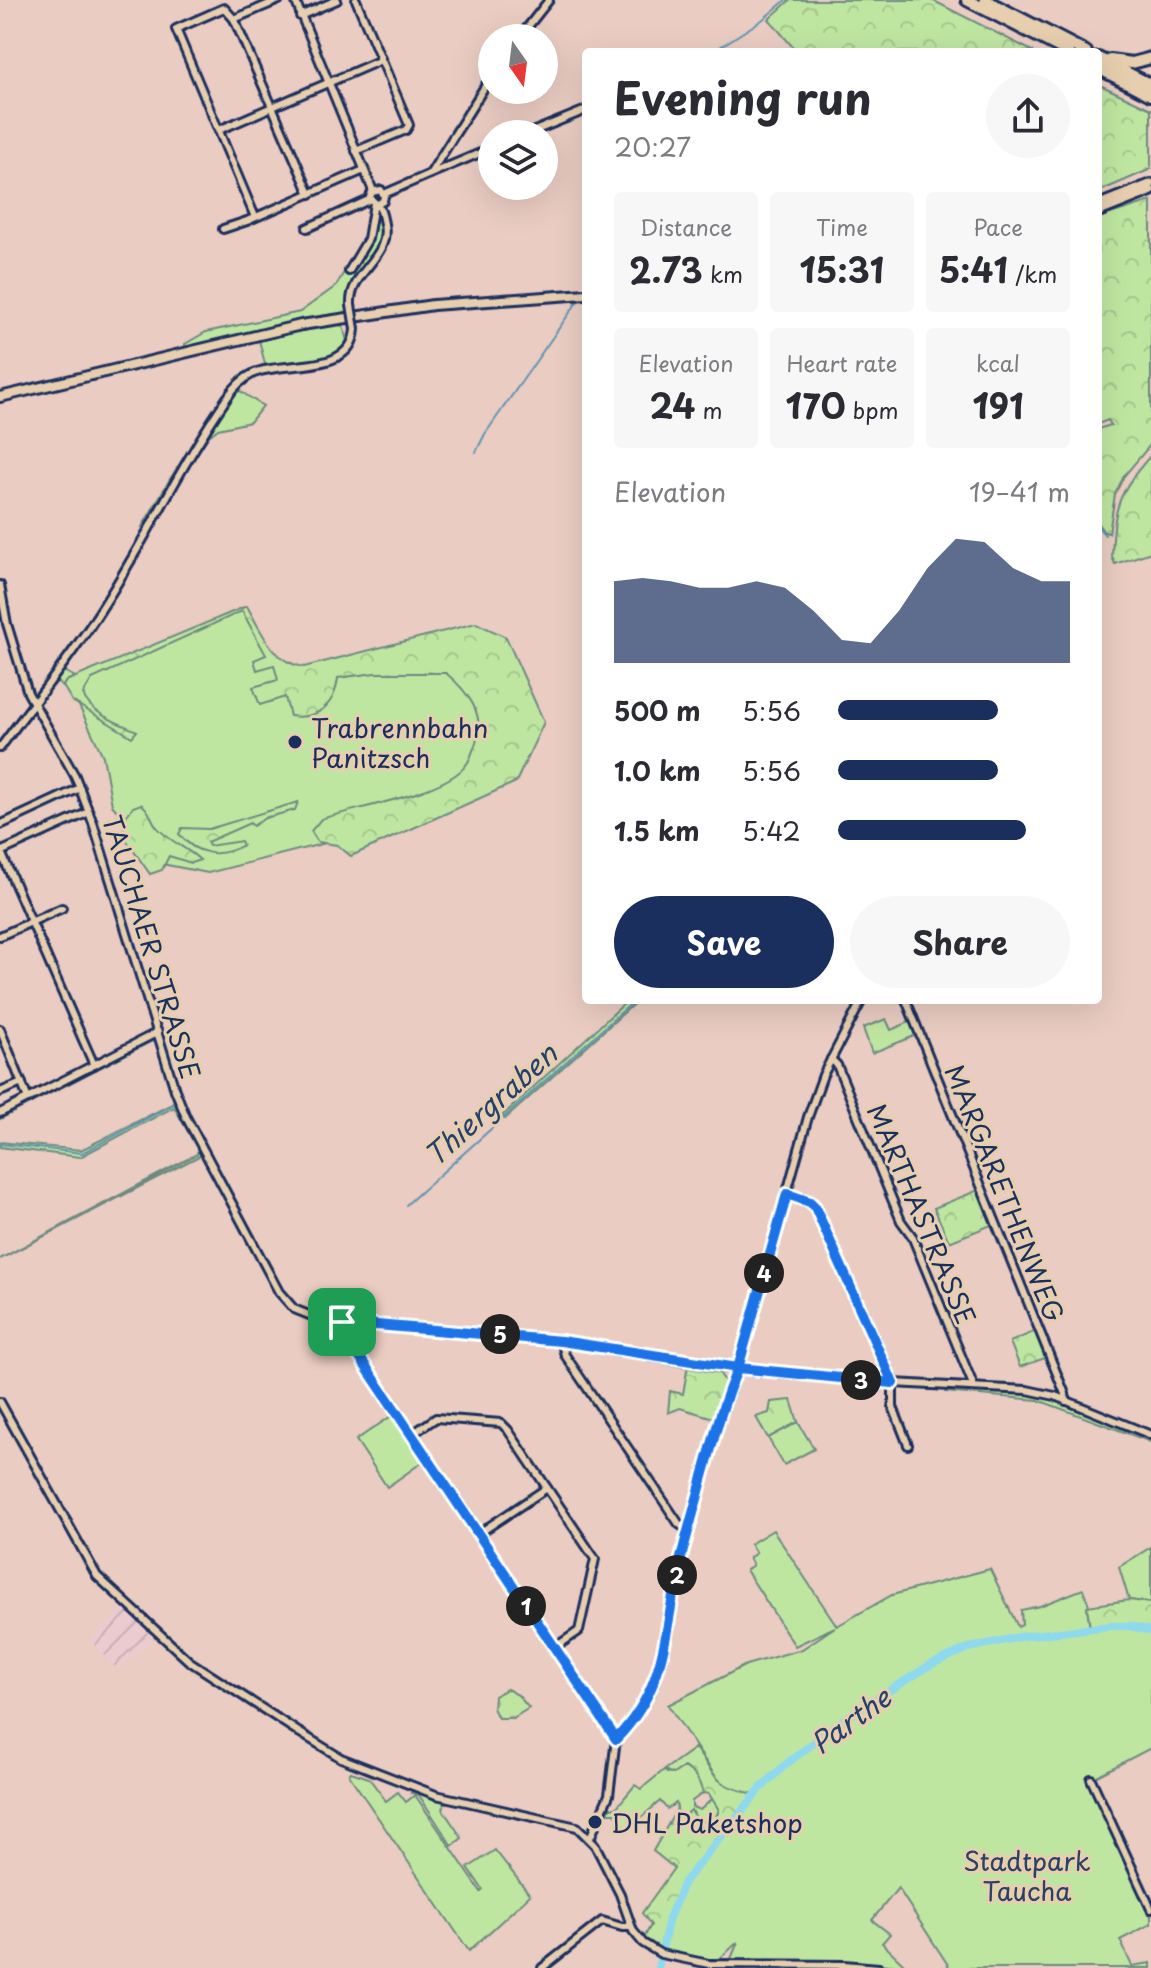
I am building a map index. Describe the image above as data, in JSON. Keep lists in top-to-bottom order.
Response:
{
  "streets": {
    "street": ["TAUCHAER STRASSE", "MARGARETHENWEG", "MARTHASTRASSE"]
  },
  "water": ["Thiergraben", "Parthe"],
  "parks": ["Stadtpark Taucha"],
  "places": ["Trabrennbahn Panitzsch", "DHL Paketshop"],
  "north": "bottom",
  "page": {
    "heading": ["Evening run", "20:27"],
    "stats": [
      ["Distance", "2.73 km"],
      ["Time", "15:31"],
      ["Pace", "5:41 /km"],
      ["Elevation", "24 m"],
      ["Heart rate", "170 bpm"],
      ["kcal", "191"]
    ],
    "chart": ["Elevation", "19–41 m"],
    "list": [
      {
        "name": "500 m",
        "note": "5:56"
      },
      {
        "name": "1.0 km",
        "note": "5:56"
      },
      {
        "name": "1.5 km",
        "note": "5:42"
      }
    ],
    "buttons": ["Save", "Share"],
    "pins": [
      "4",
      "5",
      "3",
      "2",
      "1"
    ]
  }
}
